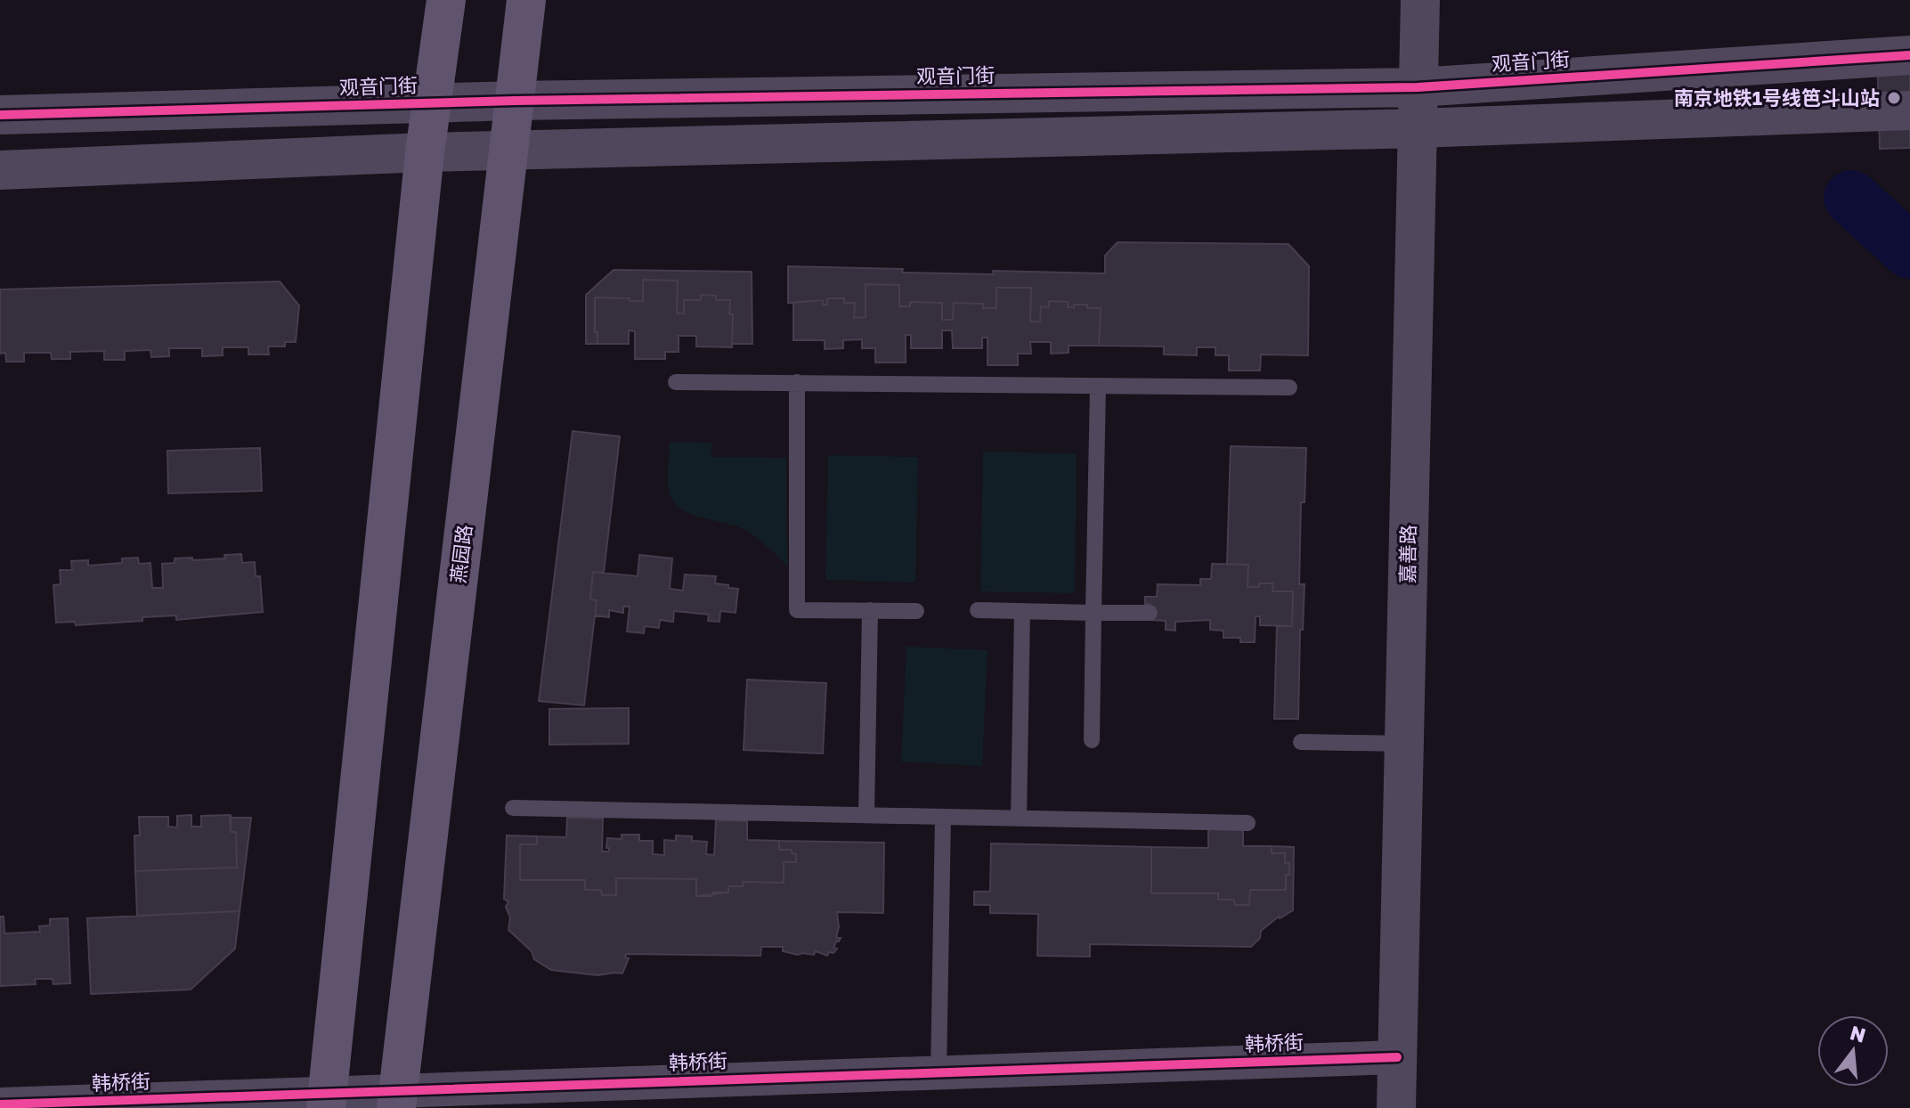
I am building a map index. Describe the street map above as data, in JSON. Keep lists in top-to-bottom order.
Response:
{
  "streets": {
    "main road": ["燕园路"],
    "street": ["观音门街", "嘉善路", "韩桥街"]
  },
  "crossings": [
    ["观音门街", "燕园路"],
    ["观音门街", "嘉善路"],
    ["燕园路", "韩桥街"],
    ["嘉善路", "韩桥街"]
  ],
  "places": ["南京地铁1号线笆斗山站"],
  "north": "top"
}
